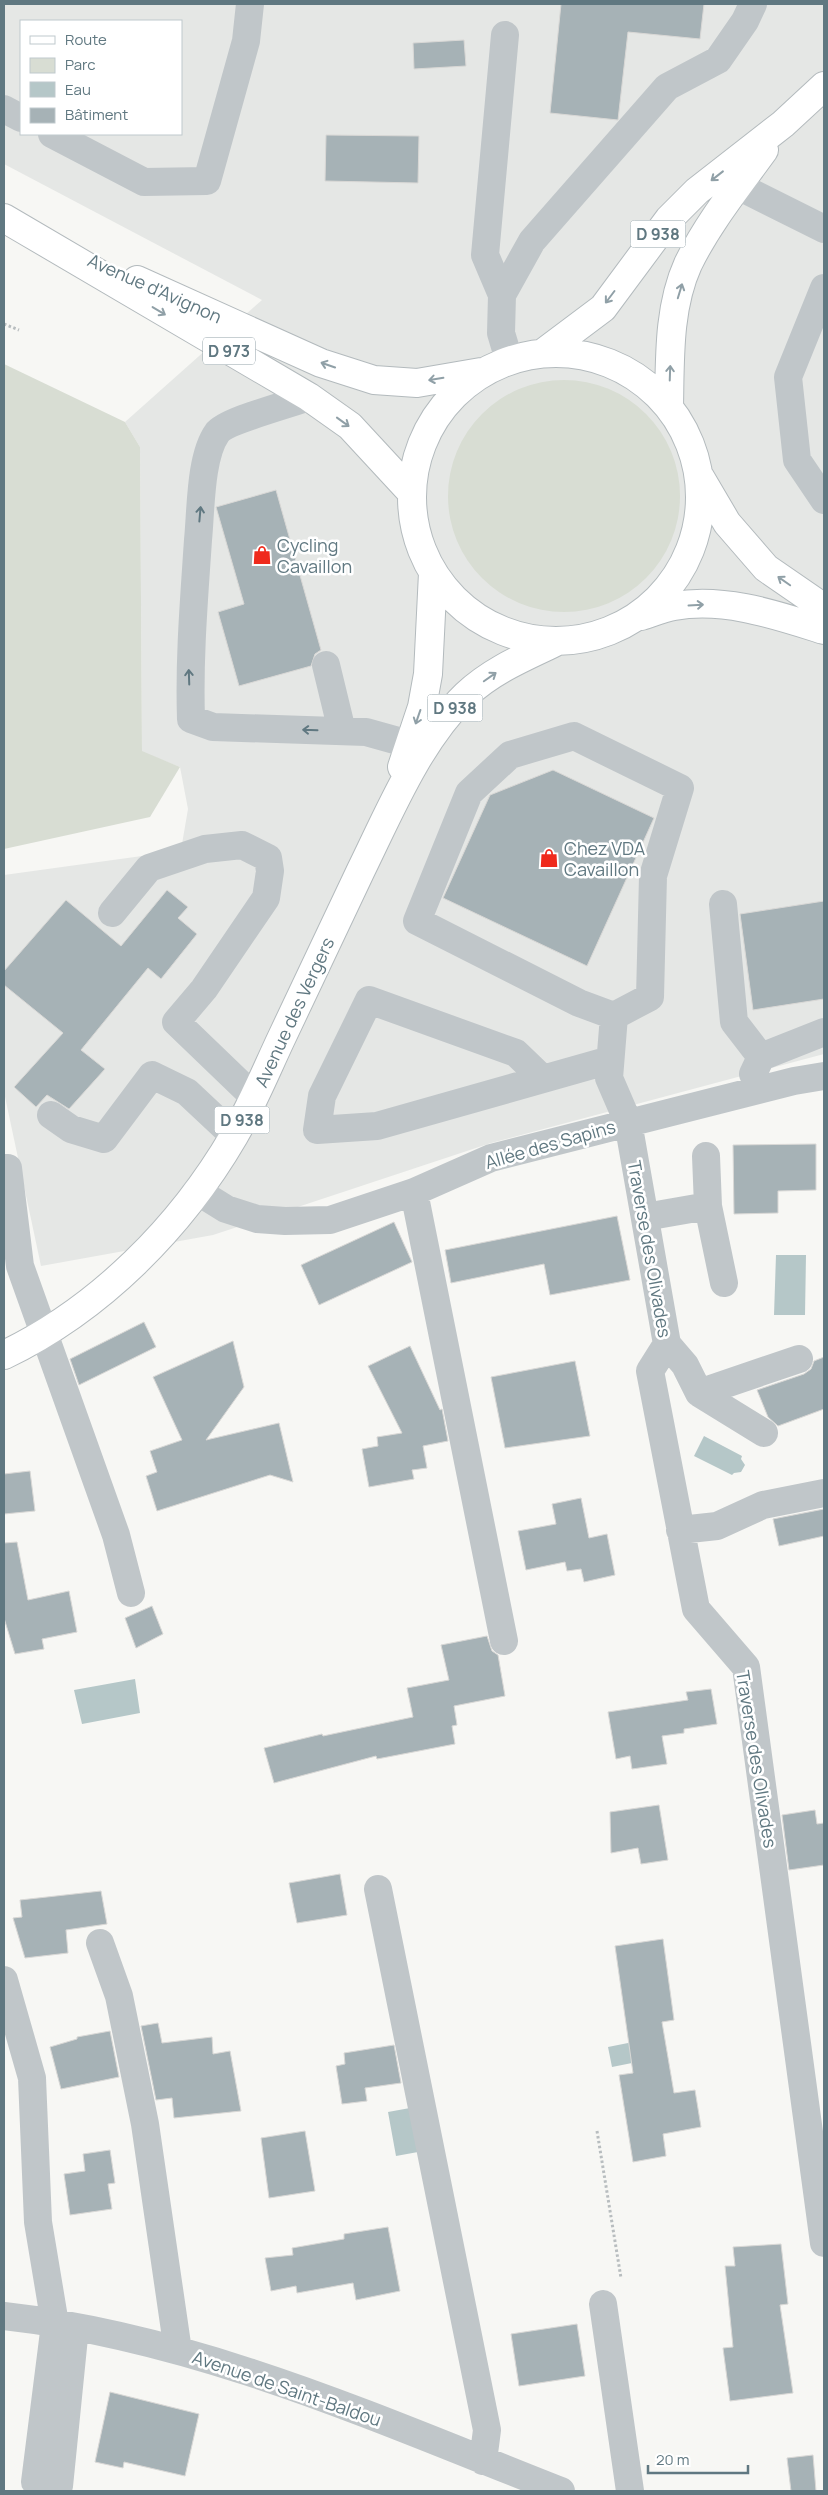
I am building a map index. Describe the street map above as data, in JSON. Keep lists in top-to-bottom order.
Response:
{
  "streets": {
    "main road": [
      "D 938",
      "Avenue d'Avignon",
      "D 973",
      "Avenue des Vergers"
    ],
    "street": ["Allée des Sapins", "Traverse des Olivades", "Avenue de Saint-Baldou"]
  },
  "crossings": [
    ["D 938", "Avenue d'Avignon"],
    ["D 938", "Avenue des Vergers"],
    ["Avenue des Vergers", "Allée des Sapins"],
    ["Allée des Sapins", "Traverse des Olivades"]
  ],
  "places": {
    "shop": ["Cycling Cavaillon", "Chez VDA Cavaillon"]
  },
  "legend": [
    "Route",
    "Parc",
    "Eau",
    "Bâtiment"
  ],
  "scale_bar": "20 m"
}
